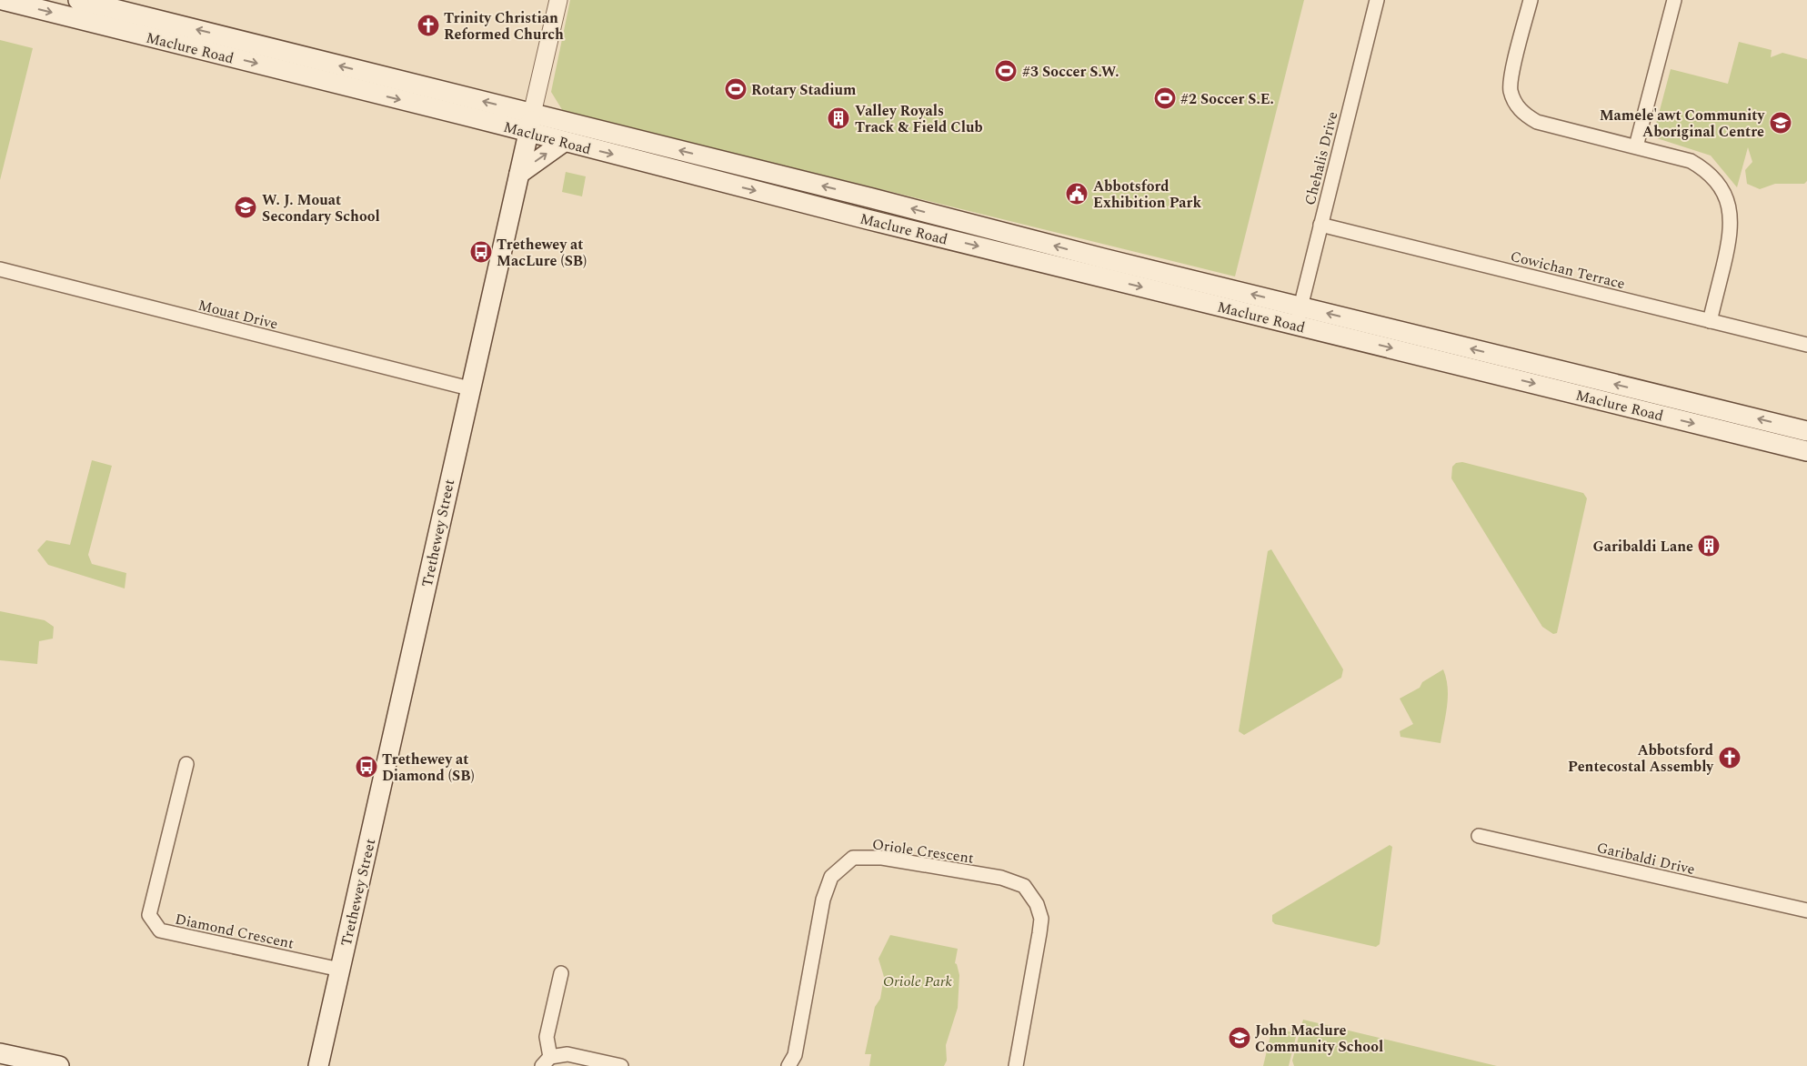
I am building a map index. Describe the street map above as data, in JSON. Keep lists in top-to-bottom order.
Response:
{
  "streets": {
    "main road": ["Maclure Road", "Trethewey Street"],
    "street": [
      "Chehalis Drive",
      "Cowichan Terrace",
      "Mouat Drive",
      "Oriole Crescent",
      "Garibaldi Drive",
      "Diamond Crescent"
    ]
  },
  "crossings": [
    ["Maclure Road", "Chehalis Drive"],
    ["Maclure Road", "Trethewey Street"],
    ["Chehalis Drive", "Cowichan Terrace"],
    ["Mouat Drive", "Trethewey Street"],
    ["Trethewey Street", "Diamond Crescent"]
  ],
  "parks": ["Oriole Park"],
  "places": {
    "church": ["Trinity Christian Reformed Church", "Abbotsford Pentecostal Assembly"],
    "sports": ["#3 Soccer S.W.", "Rotary Stadium", "#2 Soccer S.E."],
    "building": ["Valley Royals Track & Field Club", "Garibaldi Lane"],
    "school or university": ["Mamele'awt Community Aboriginal Centre", "W. J. Mouat Secondary School", "John Maclure Community School"],
    "public building": ["Abbotsford Exhibition Park"],
    "bus stop": ["Trethewey at MacLure (SB)", "Trethewey at Diamond (SB)"]
  }
}
